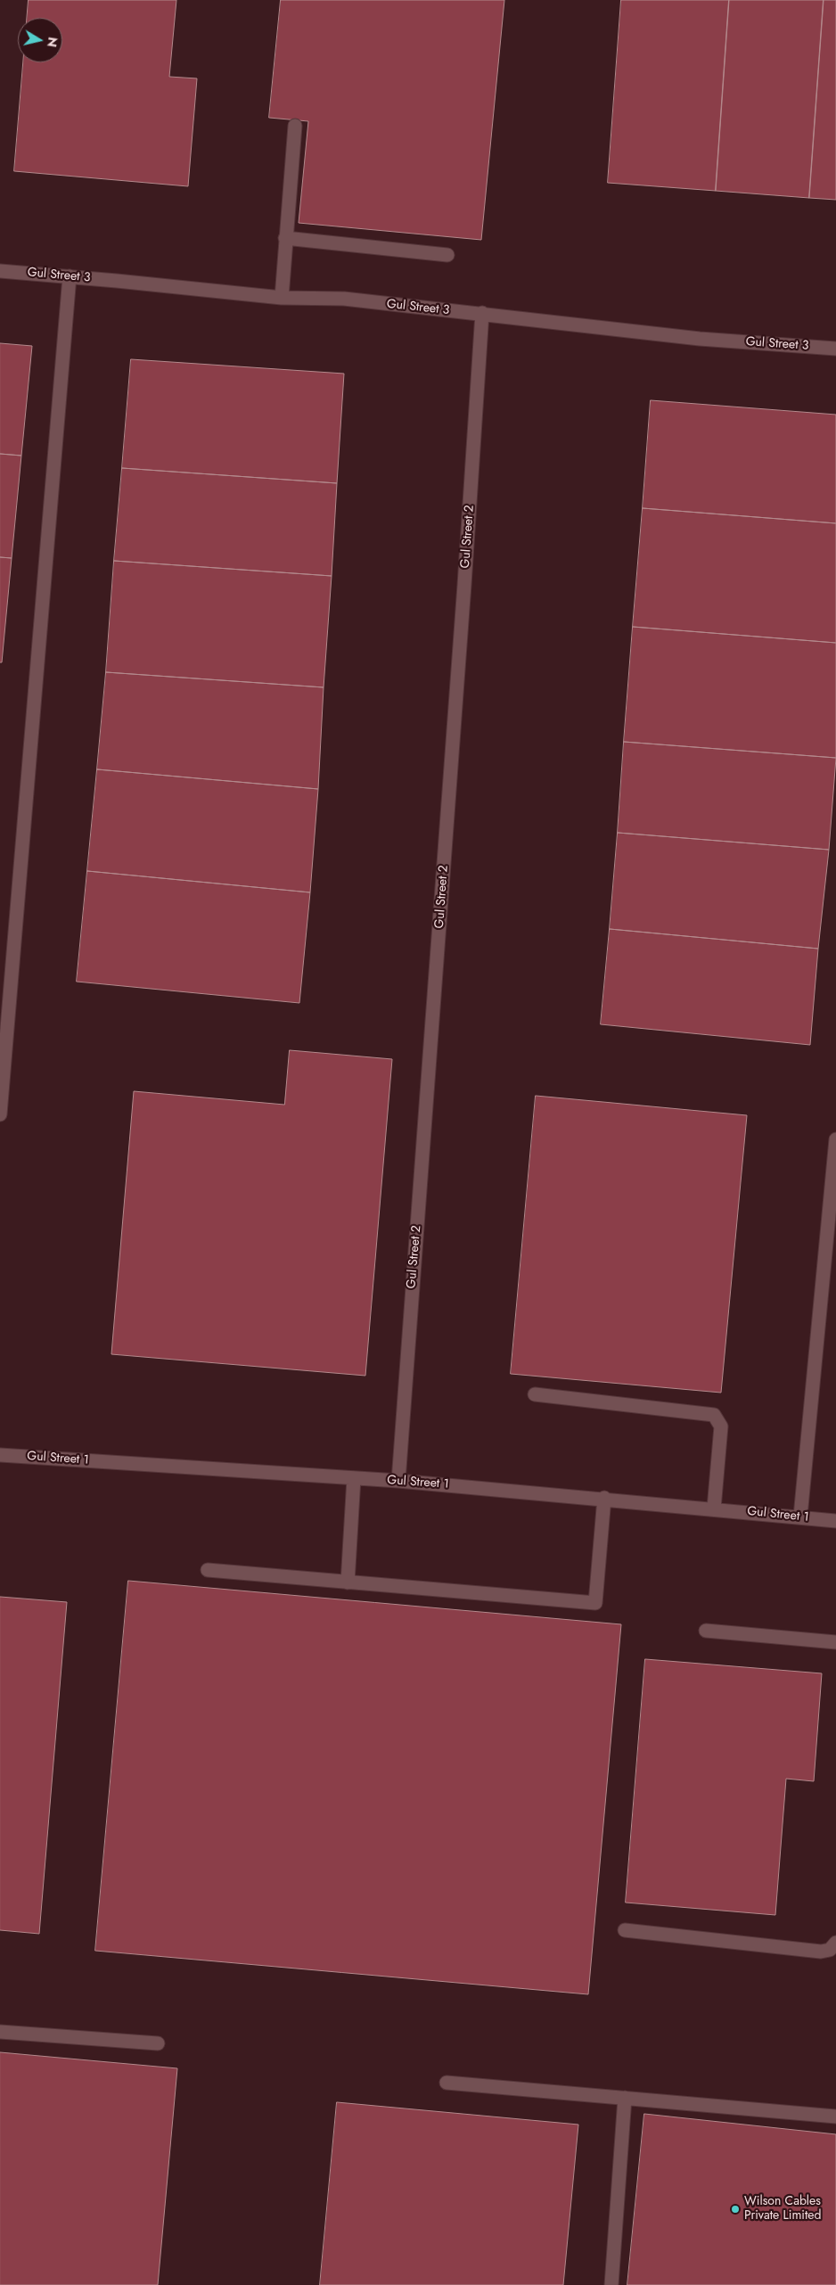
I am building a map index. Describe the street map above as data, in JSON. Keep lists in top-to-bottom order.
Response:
{
  "streets": {
    "street": ["Gul Street 3", "Gul Street 2", "Gul Street 1"]
  },
  "crossings": [
    ["Gul Street 3", "Gul Street 2"],
    ["Gul Street 2", "Gul Street 1"]
  ],
  "places": ["Wilson Cables Private Limited"],
  "north": "right"
}
